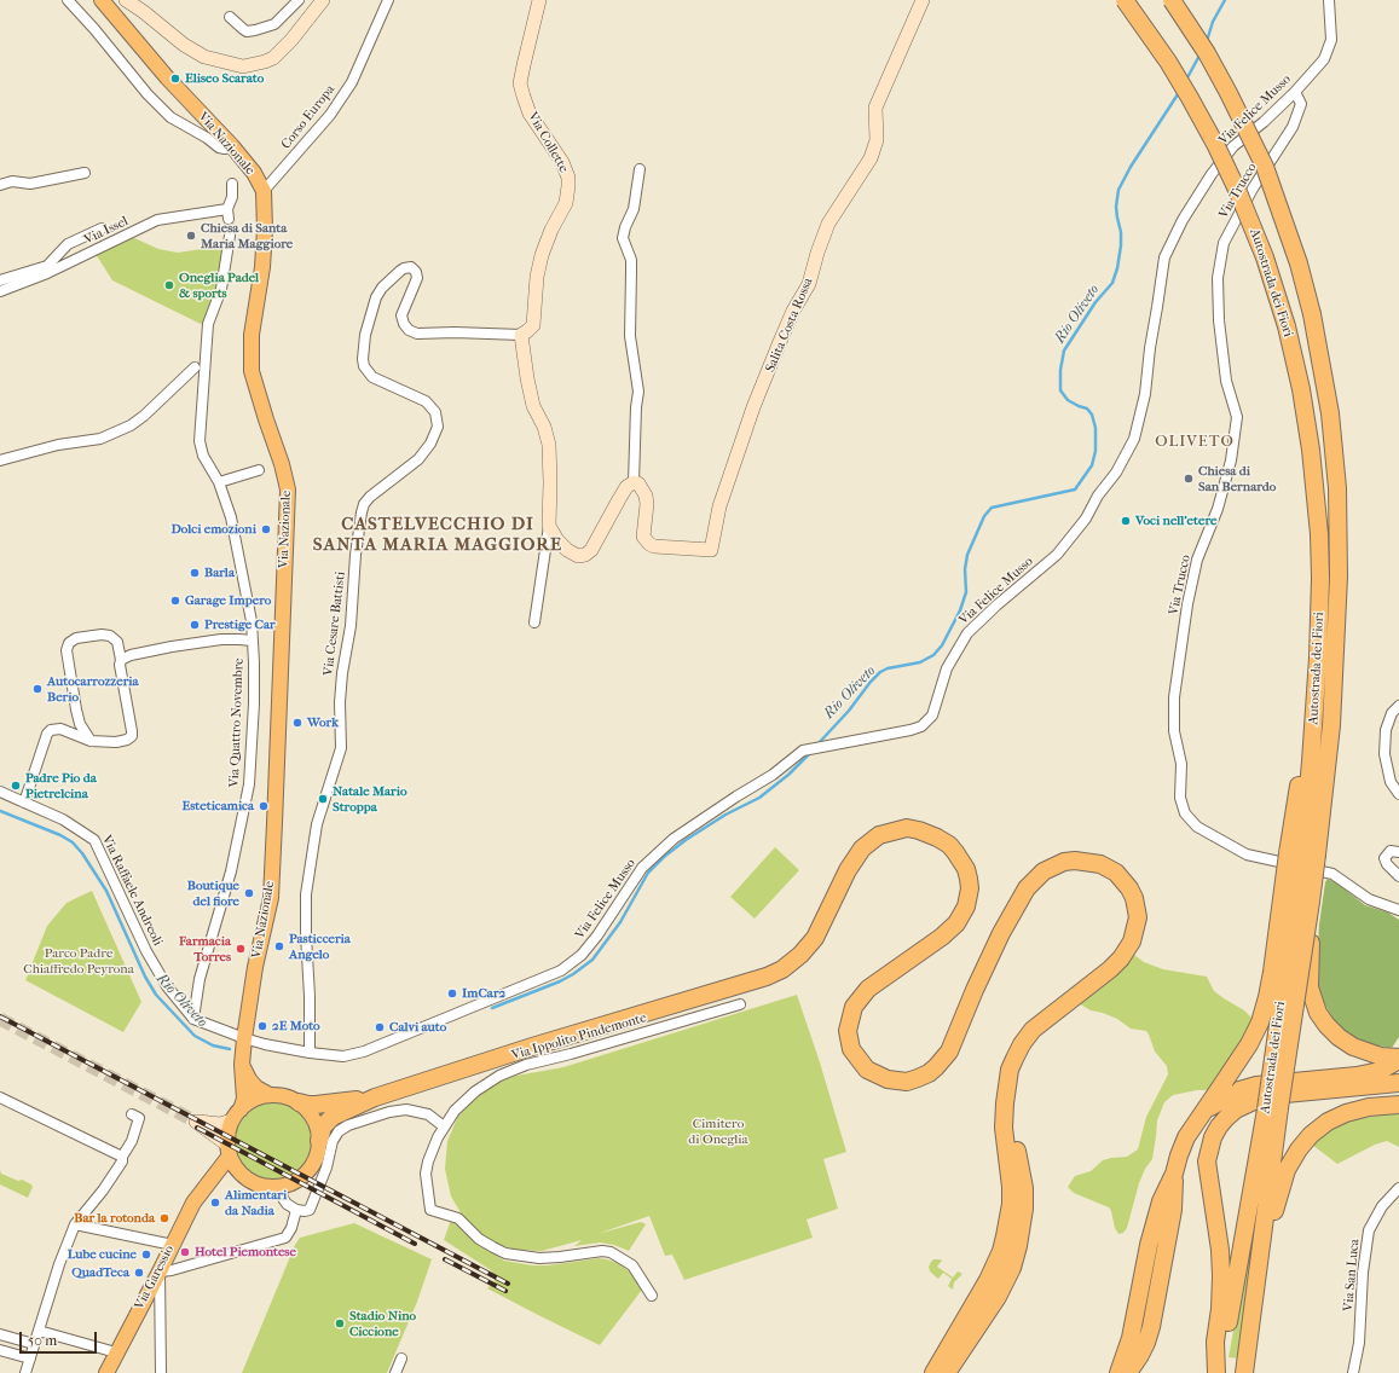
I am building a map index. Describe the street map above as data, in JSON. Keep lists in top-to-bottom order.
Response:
{
  "streets": {
    "highway": ["Autostrada dei Fiori"],
    "main road": ["Via Nazionale", "Via Garessio"],
    "street": [
      "Via Felice Musso",
      "Corso Europa",
      "Via Collette",
      "Via Trucco",
      "Via Issel",
      "Salita Costa Rossa",
      "Via Cesare Battisti",
      "Via Quattro Novembre",
      "Via Raffaele Andreoli",
      "Via Ippolito Pindemonte",
      "Via San Luca"
    ]
  },
  "crossings": [
    ["Via Felice Musso", "Via Nazionale"],
    ["Via Felice Musso", "Via Trucco"],
    ["Via Felice Musso", "Via Cesare Battisti"],
    ["Via Felice Musso", "Via Raffaele Andreoli"],
    ["Corso Europa", "Via Nazionale"],
    ["Via Collette", "Via Cesare Battisti"],
    ["Via Nazionale", "Via Raffaele Andreoli"],
    ["Via Nazionale", "Via Garessio"],
    ["Via Quattro Novembre", "Via Raffaele Andreoli"]
  ],
  "districts": ["OLIVETO", "CASTELVECCHIO DI SANTA MARIA MAGGIORE"],
  "water": ["Rio Oliveto"],
  "parks": ["Parco Padre Chiaffredo Peyrona", "Cimitero di Oneglia"],
  "places": [
    "Eliseo Scarato",
    "Chiesa di Santa Maria Maggiore",
    "Oneglia Padel & sports",
    "Chiesa di San Bernardo",
    "Voci nell'etere",
    "Dolci emozioni",
    "Barla",
    "Garage Impero",
    "Prestige Car",
    "Autocarrozzeria Berio",
    "Work",
    "Padre Pio da Pietrelcina",
    "Natale Mario Stroppa",
    "Esteticamica",
    "Boutique del fiore",
    "Pasticceria Angelo",
    "Farmacia Torres",
    "ImCar2",
    "2E Moto",
    "Calvi auto",
    "Alimentari da Nadia",
    "Bar la rotonda",
    "Hotel Piemontese",
    "Lube cucine",
    "QuadTeca",
    "Stadio Nino Ciccione"
  ],
  "scale_bar": "50 m"
}
